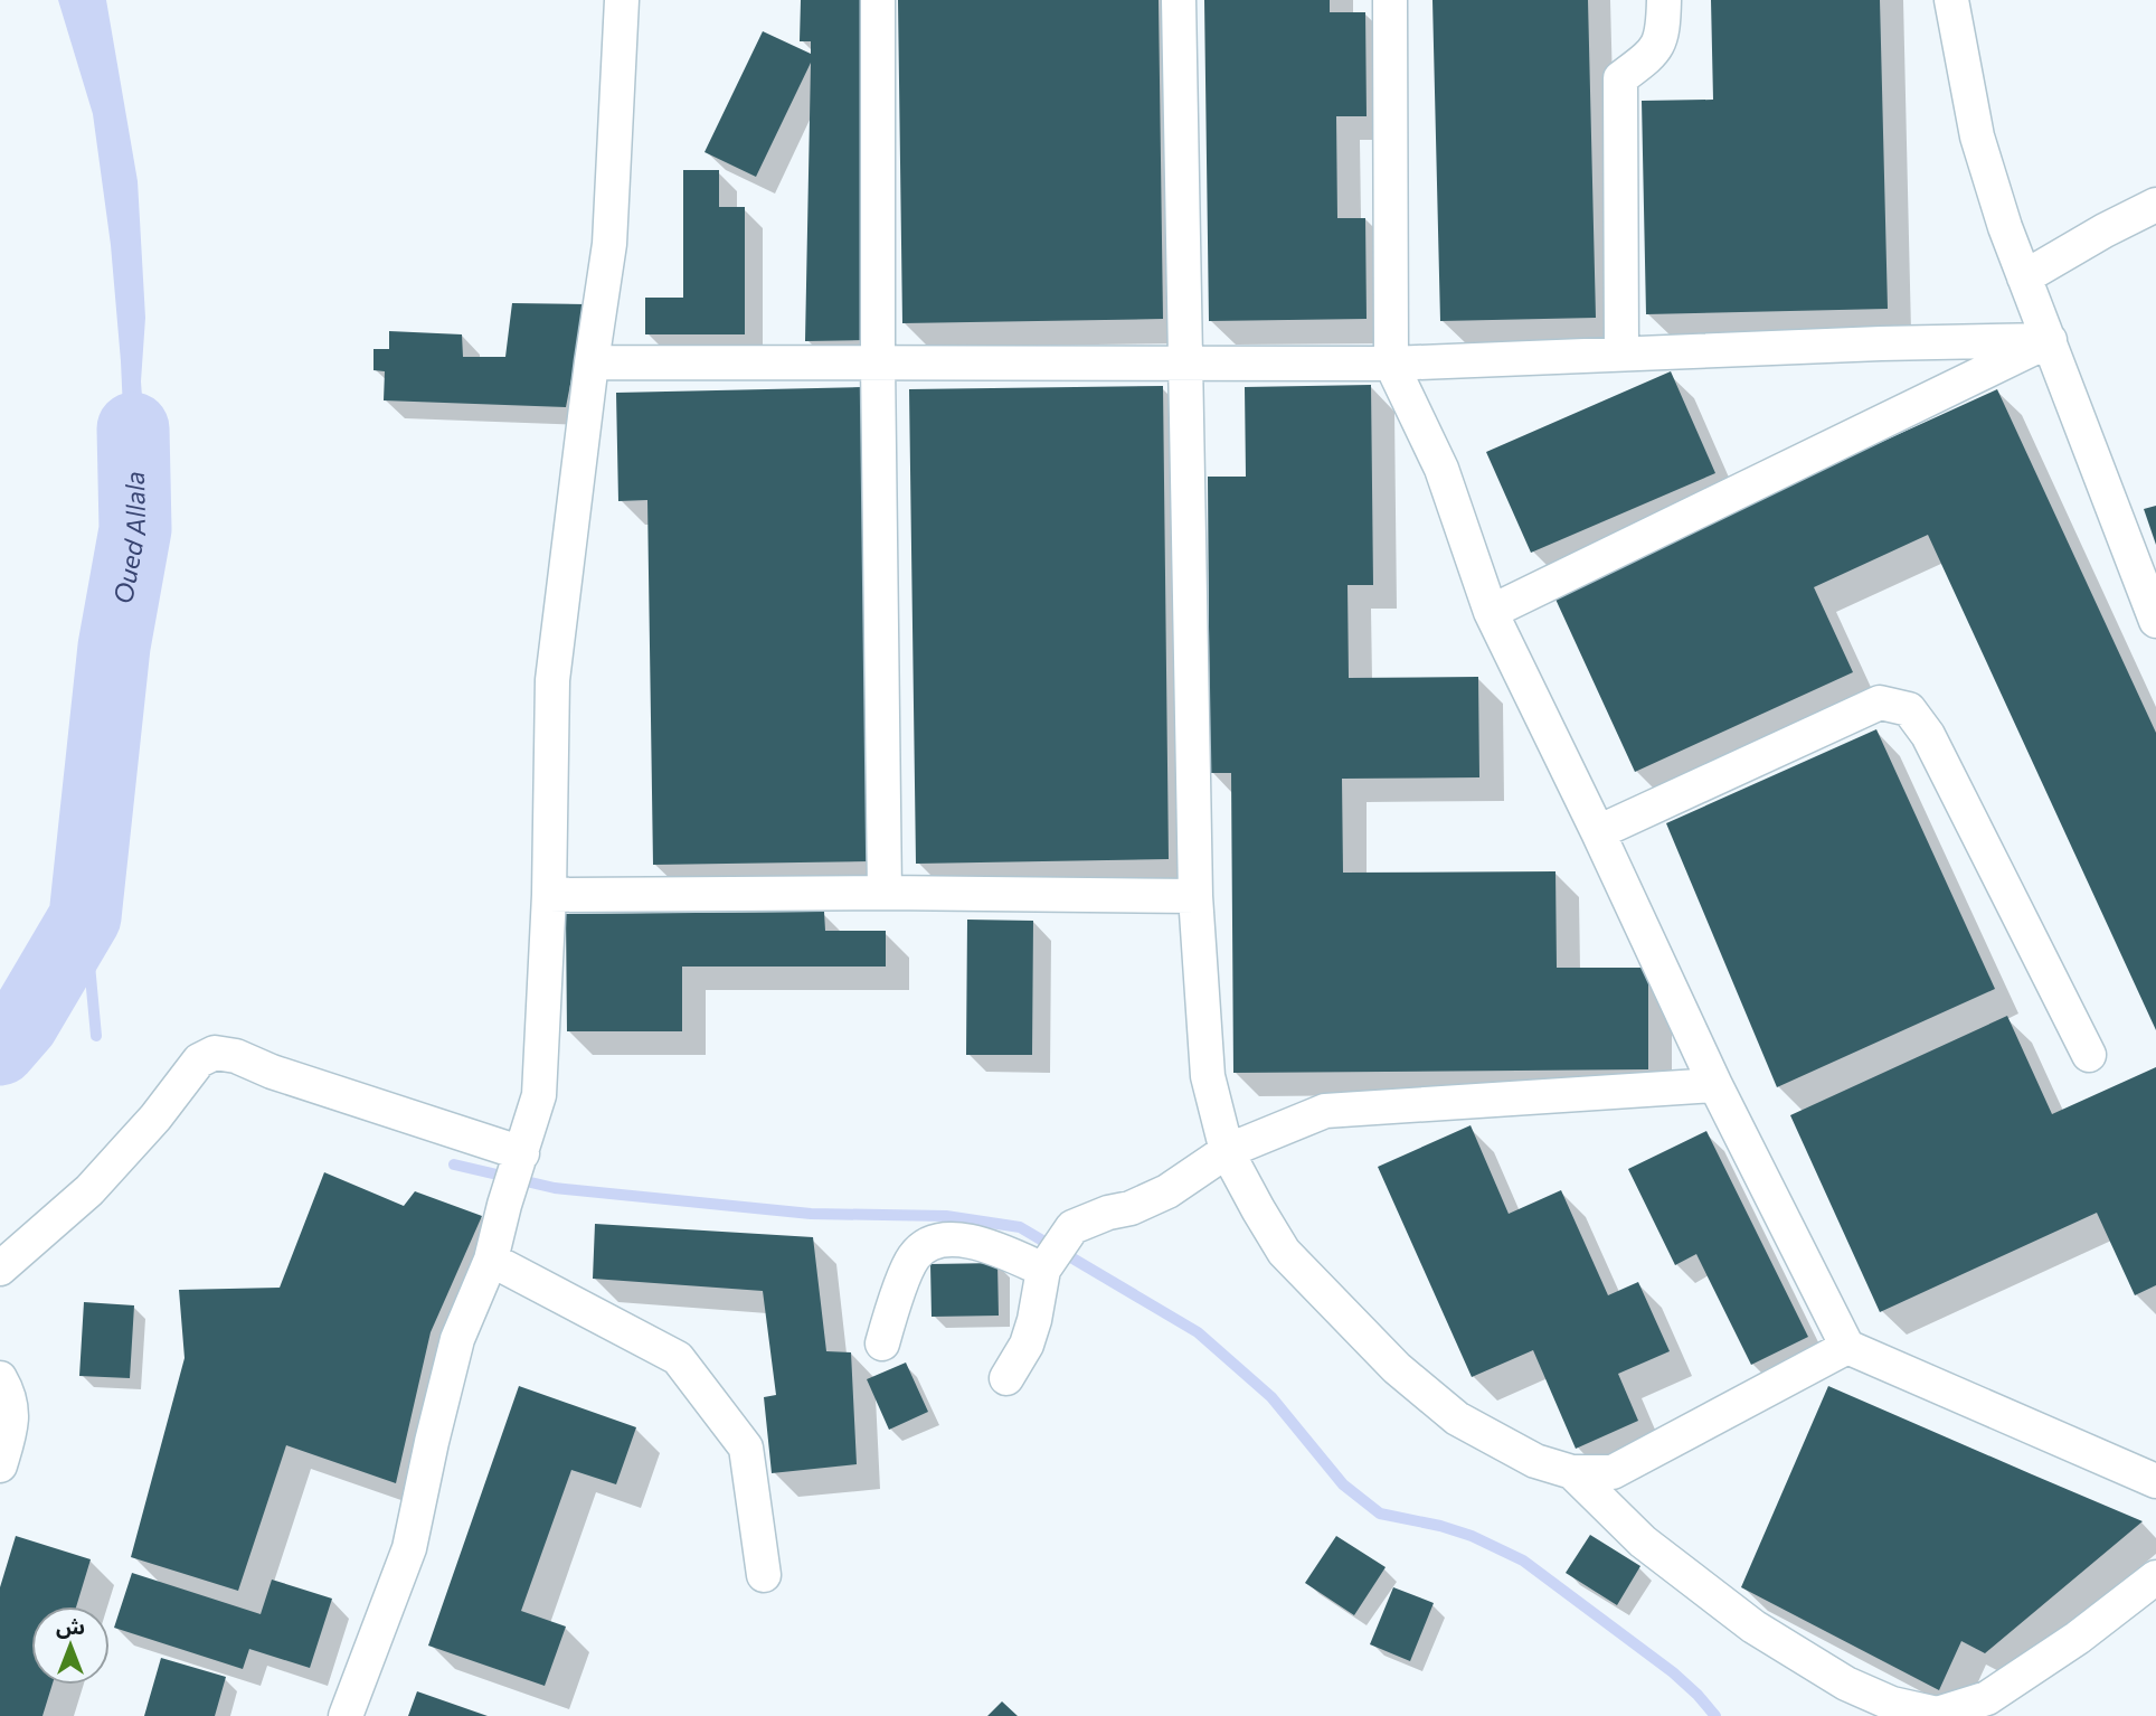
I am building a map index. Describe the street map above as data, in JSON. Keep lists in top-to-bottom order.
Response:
{
  "water": ["Oued Allala"],
  "north": "top"
}
